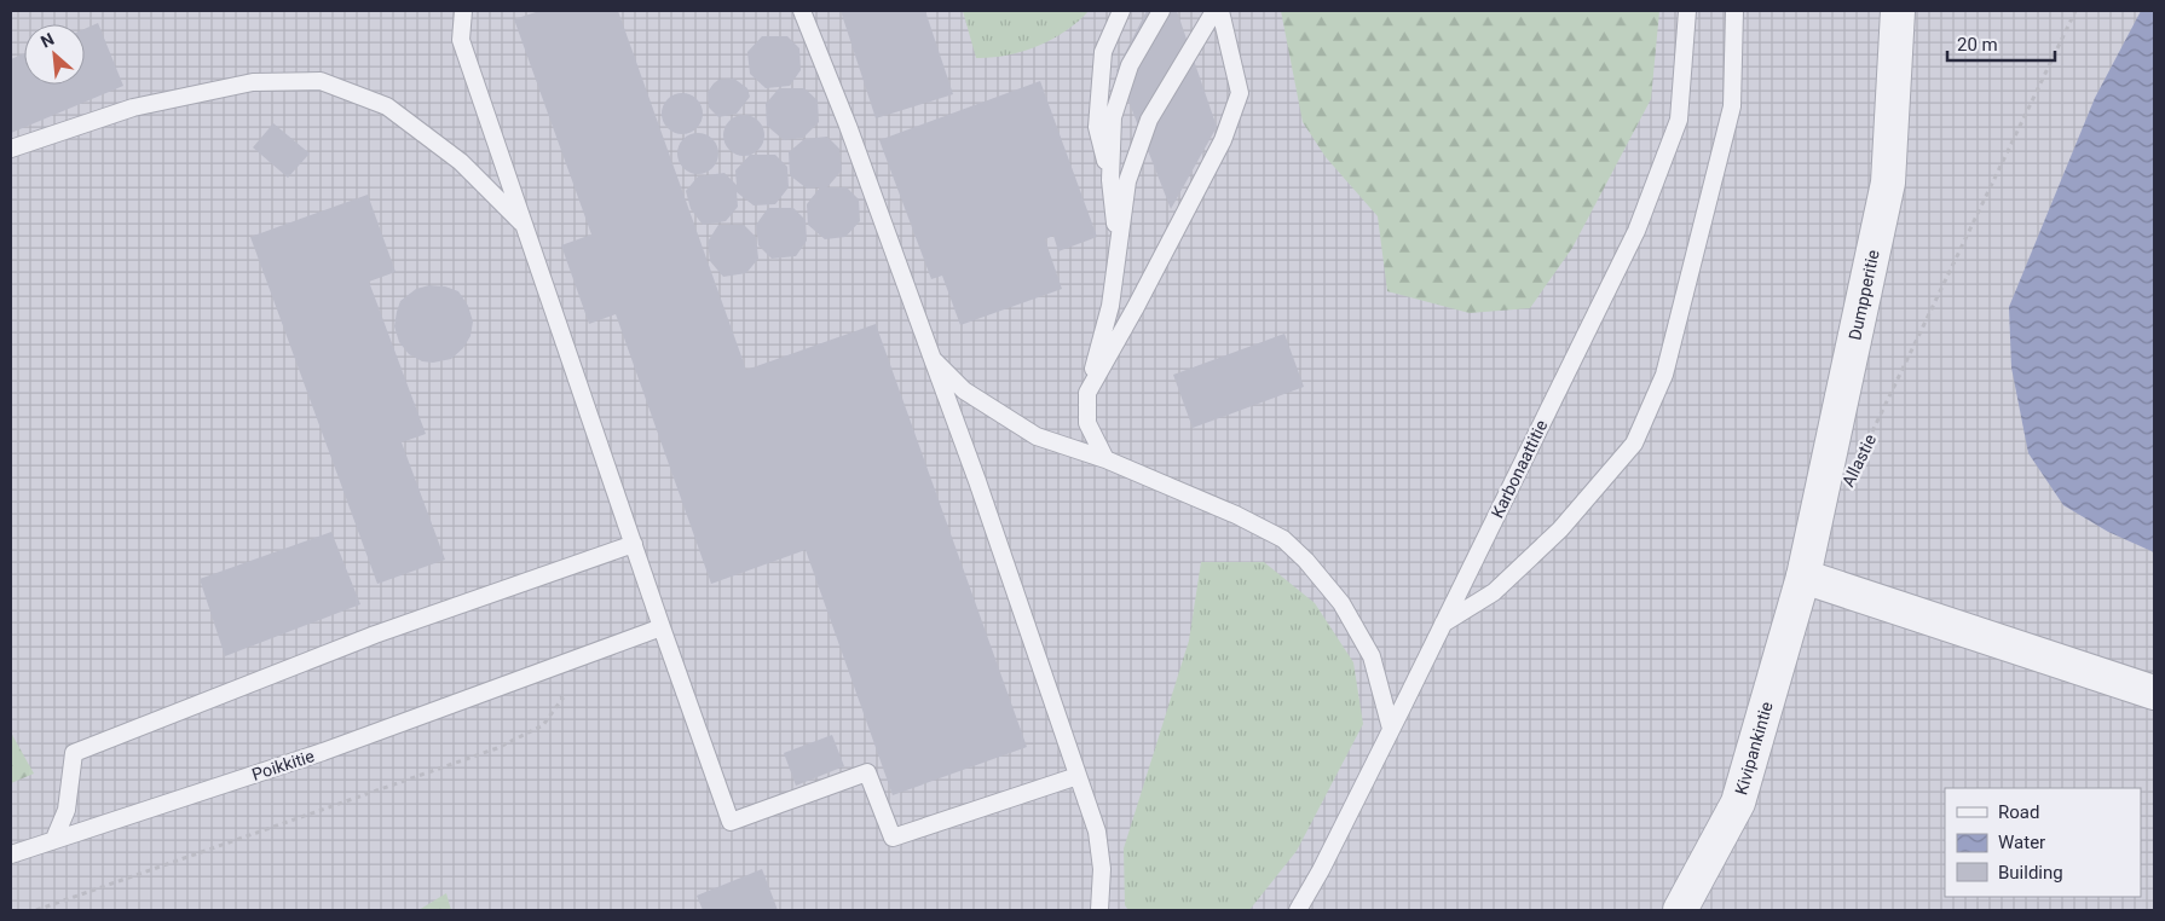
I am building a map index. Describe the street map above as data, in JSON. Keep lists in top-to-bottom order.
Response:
{
  "streets": {
    "street": ["Dumpperitie", "Kivipankintie"],
    "lane": ["Karbonaattitie", "Poikkitie"],
    "path": ["Allastie"]
  },
  "crossings": [
    ["Dumpperitie", "Kivipankintie"]
  ],
  "legend": ["Road", "Water", "Building"],
  "scale_bar": "20 m",
  "north": "top left"
}
